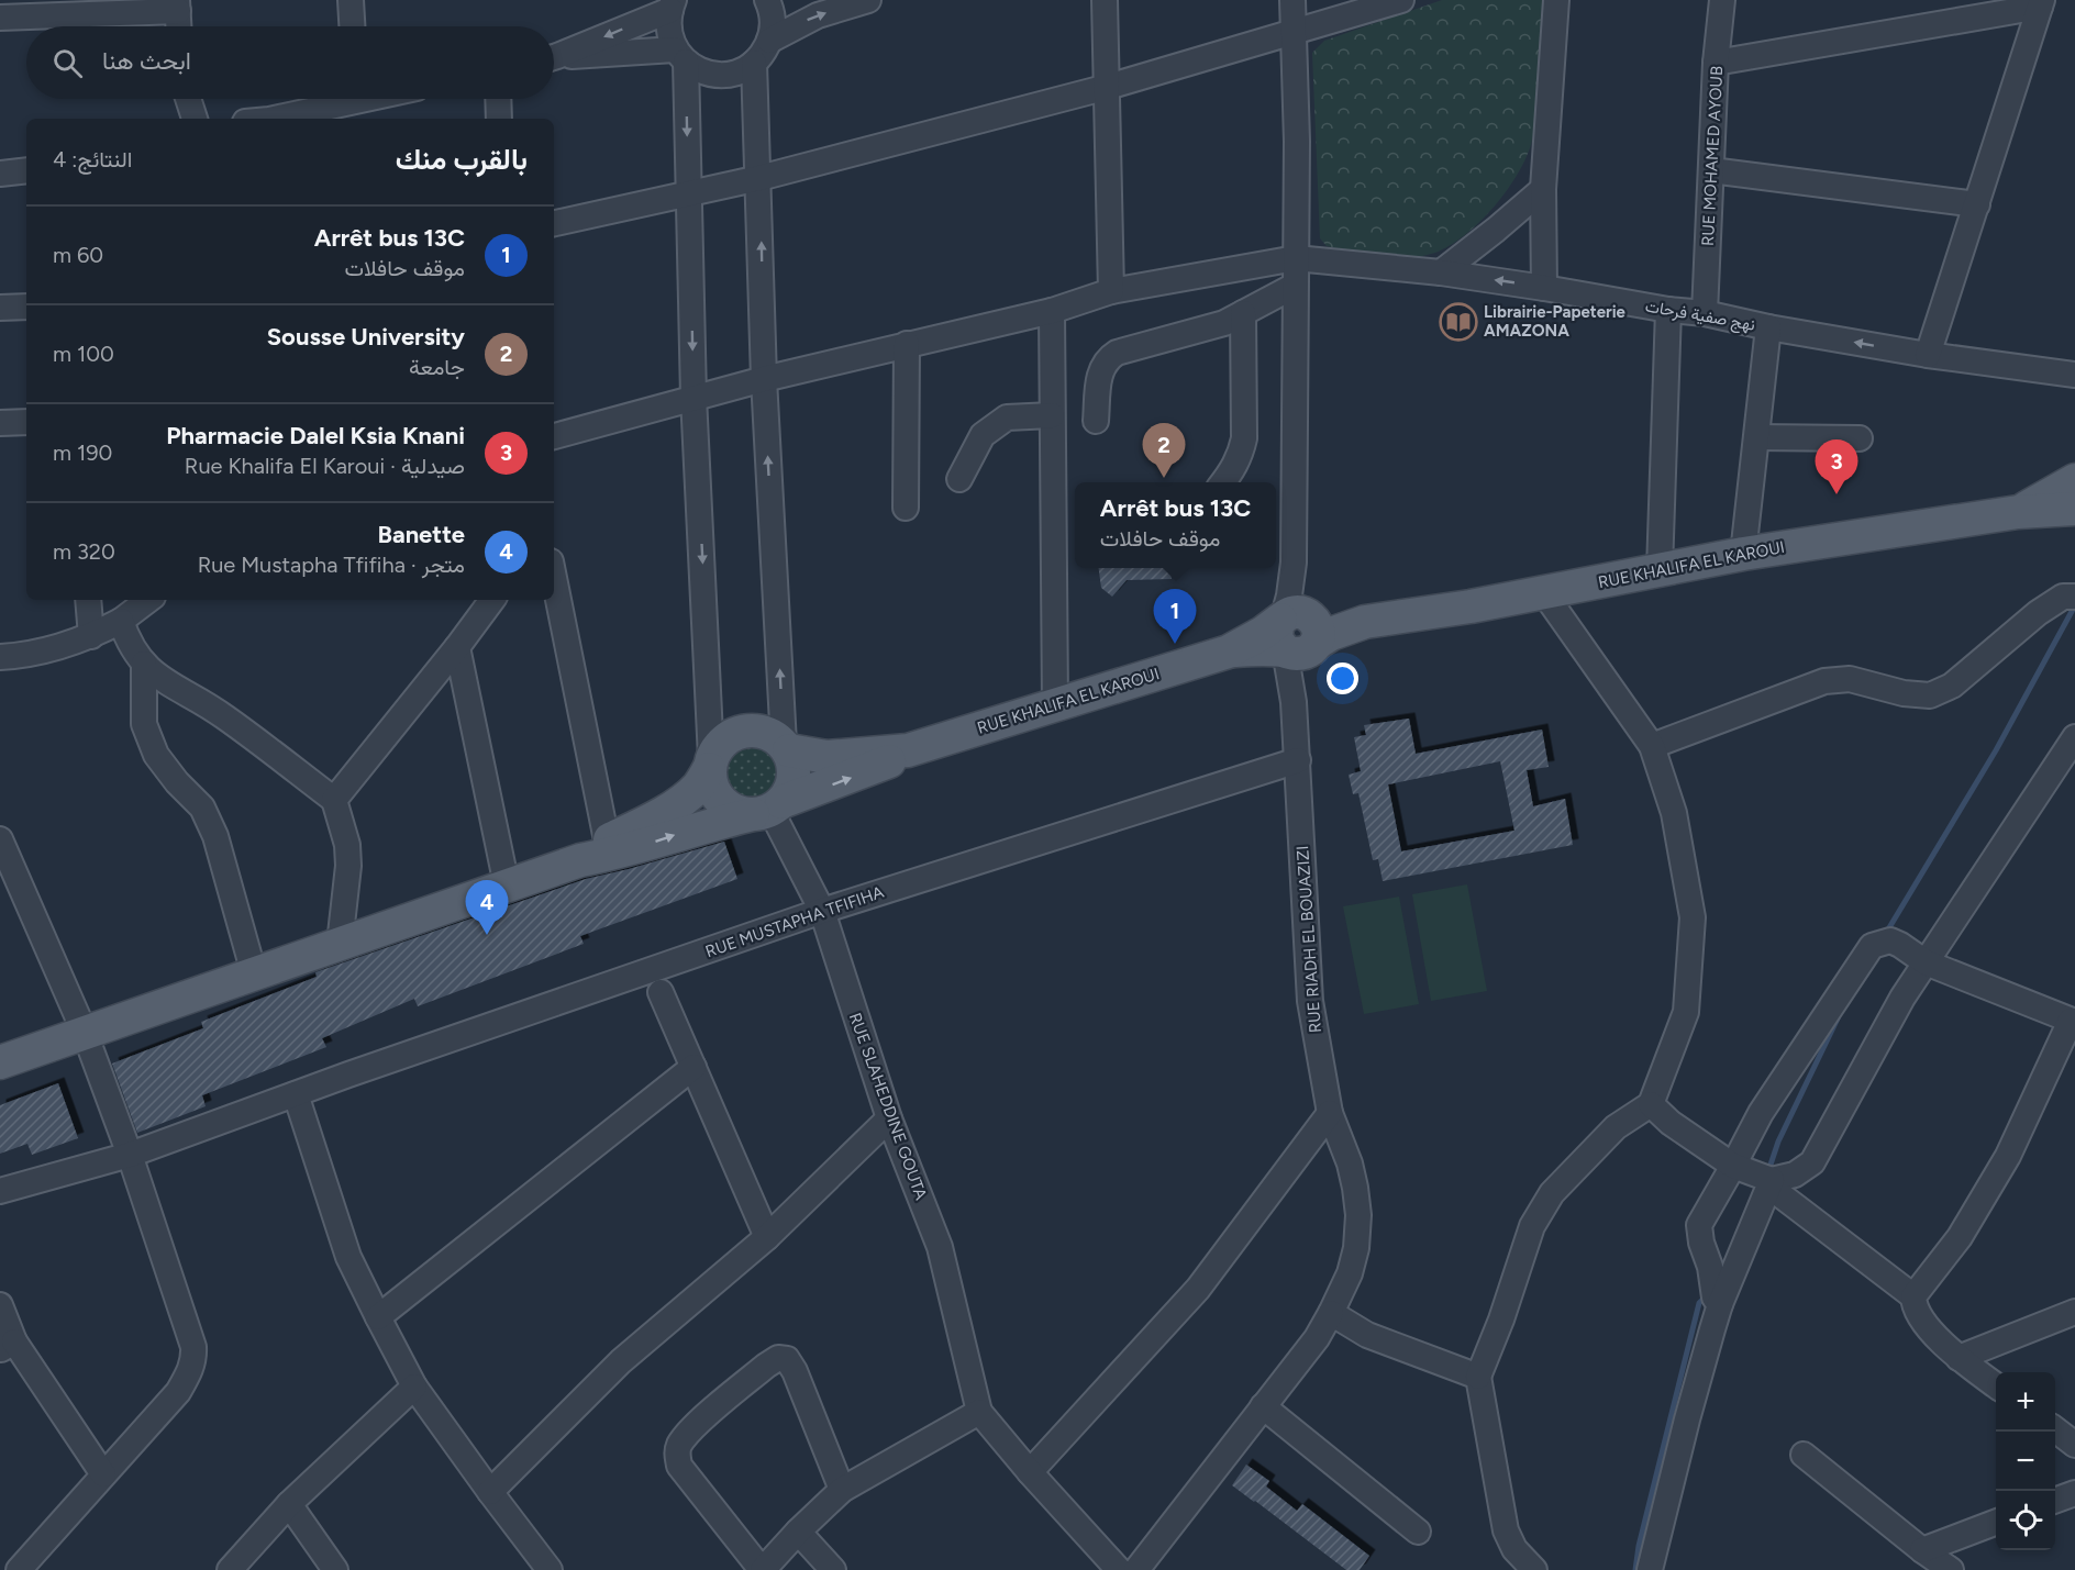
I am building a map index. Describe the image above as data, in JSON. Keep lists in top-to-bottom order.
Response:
{
  "streets": {
    "main road": ["RUE KHALIFA EL KAROUI"],
    "street": [
      "RUE MOHAMED AYOUB",
      "نهج صفية فرحات",
      "RUE MUSTAPHA TFIFIHA",
      "RUE RIADH EL BOUAZIZI",
      "RUE SLAHEDDINE GOUTA"
    ]
  },
  "crossings": [
    ["RUE MOHAMED AYOUB", "نهج صفية فرحات"],
    ["نهج صفية فرحات", "RUE RIADH EL BOUAZIZI"],
    ["RUE KHALIFA EL KAROUI", "RUE RIADH EL BOUAZIZI"],
    ["RUE KHALIFA EL KAROUI", "RUE SLAHEDDINE GOUTA"],
    ["RUE MUSTAPHA TFIFIHA", "RUE RIADH EL BOUAZIZI"],
    ["RUE MUSTAPHA TFIFIHA", "RUE SLAHEDDINE GOUTA"]
  ],
  "places": {
    "library": ["Librairie-Papeterie AMAZONA"]
  },
  "page": {
    "search": "ابحث هنا",
    "heading": ["بالقرب منك", "النتائج: 4"],
    "list": [
      {
        "mark": "1",
        "name": "Arrêt bus 13C",
        "note": "موقف حافلات",
        "value": "60 m"
      },
      {
        "mark": "2",
        "name": "Sousse University",
        "note": "جامعة",
        "value": "100 m"
      },
      {
        "mark": "3",
        "name": "Pharmacie Dalel Ksia Knani",
        "note": "صيدلية · Rue Khalifa El Karoui",
        "value": "190 m"
      },
      {
        "mark": "4",
        "name": "Banette",
        "note": "متجر · Rue Mustapha Tfifiha",
        "value": "320 m"
      }
    ],
    "pins": [
      "2",
      "3",
      "1",
      "4"
    ],
    "popup": ["Arrêt bus 13C", "موقف حافلات"],
    "map_buttons": ["+", "−"]
  }
}
